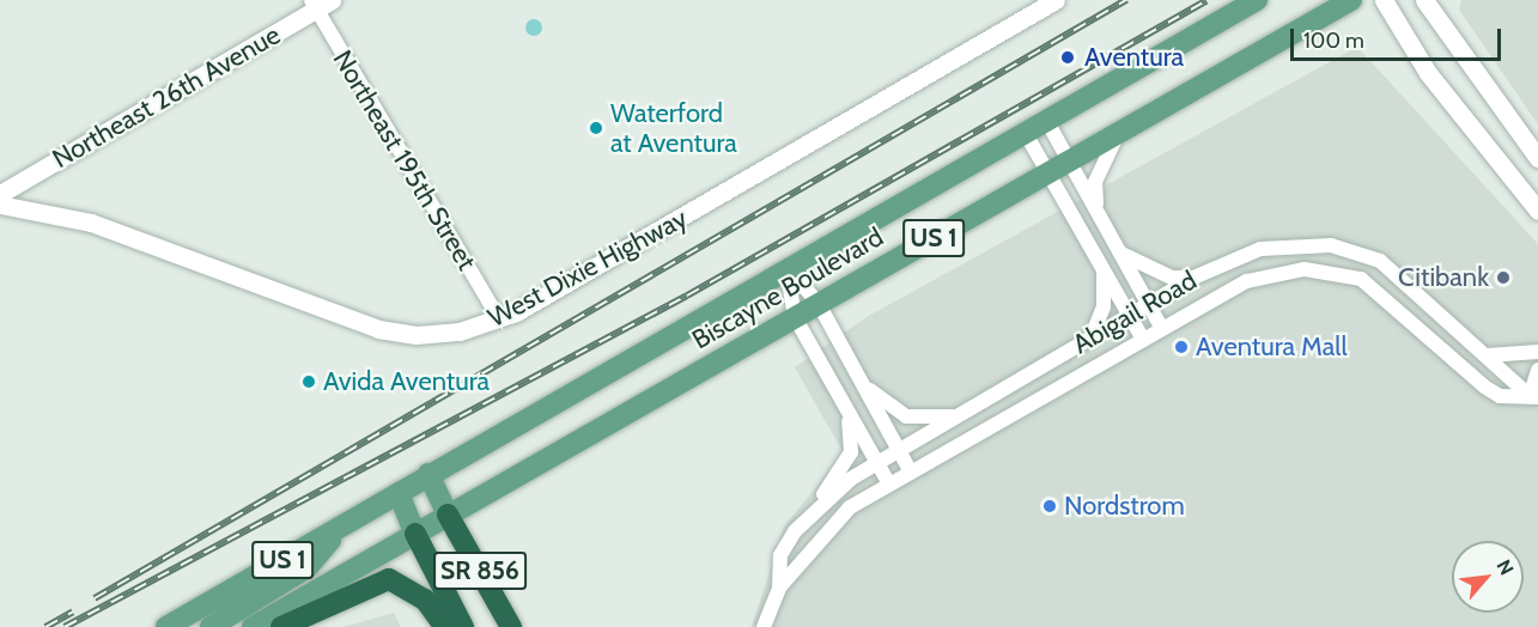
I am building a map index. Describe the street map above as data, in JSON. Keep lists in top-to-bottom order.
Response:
{
  "streets": {
    "highway": ["SR 856"],
    "main road": ["US 1", "Biscayne Boulevard"],
    "street": [
      "Northeast 26th Avenue",
      "Northeast 195th Street",
      "West Dixie Highway",
      "Abigail Road"
    ]
  },
  "crossings": [
    ["Northeast 26th Avenue", "Northeast 195th Street"],
    ["Northeast 195th Street", "West Dixie Highway"],
    ["Biscayne Boulevard", "SR 856"]
  ],
  "places": [
    "Aventura",
    "Waterford at Aventura",
    "Citibank",
    "Aventura Mall",
    "Avida Aventura",
    "Nordstrom"
  ],
  "scale_bar": "100 m",
  "north": "top right"
}
